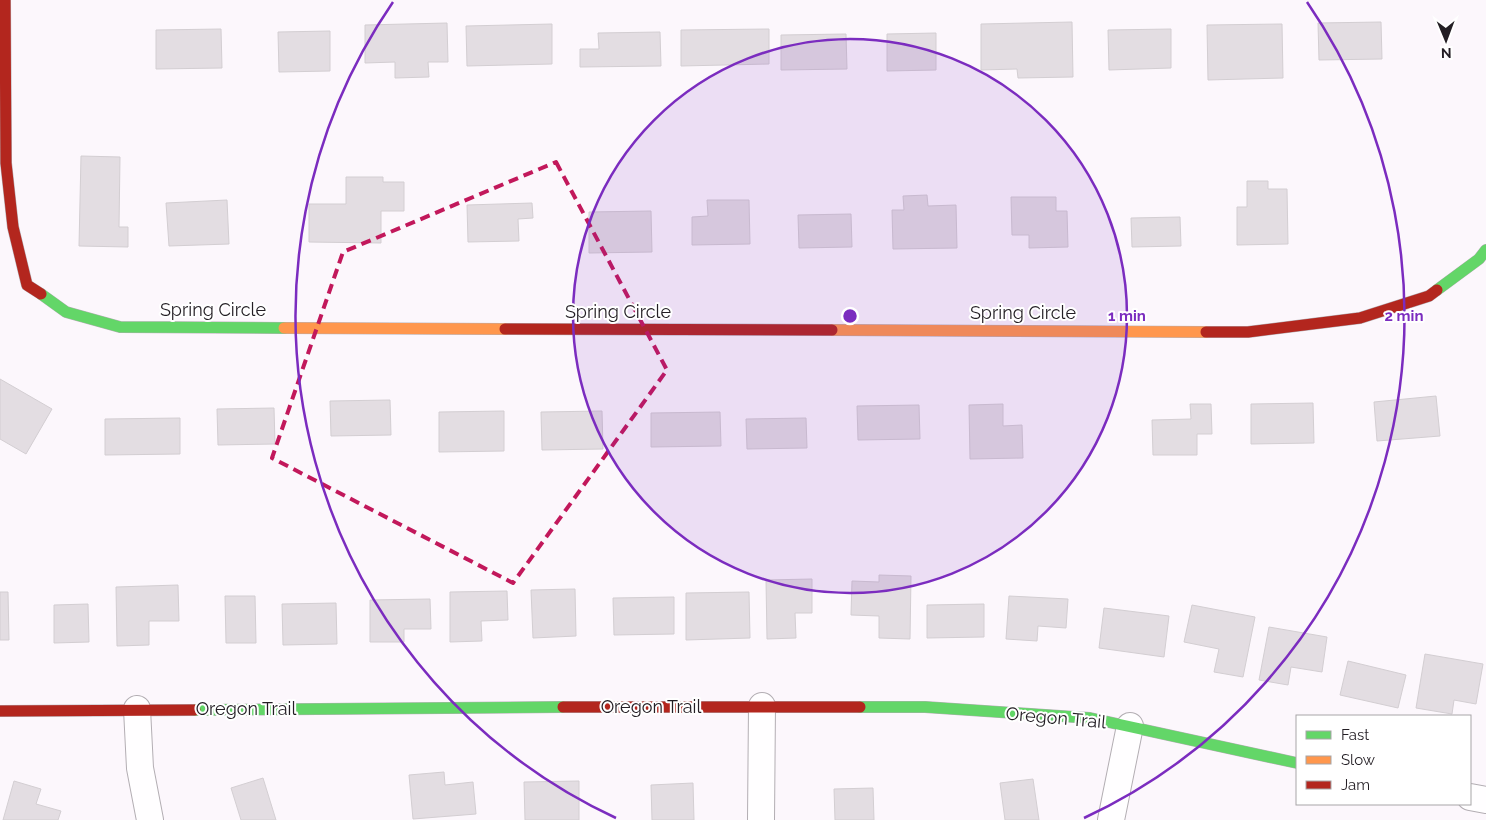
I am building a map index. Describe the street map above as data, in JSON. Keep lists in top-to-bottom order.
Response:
{
  "streets": {
    "street": ["Spring Circle", "Oregon Trail"]
  },
  "legend": ["Fast", "Slow", "Jam"],
  "north": "bottom",
  "rings": ["1 min", "2 min"]
}
